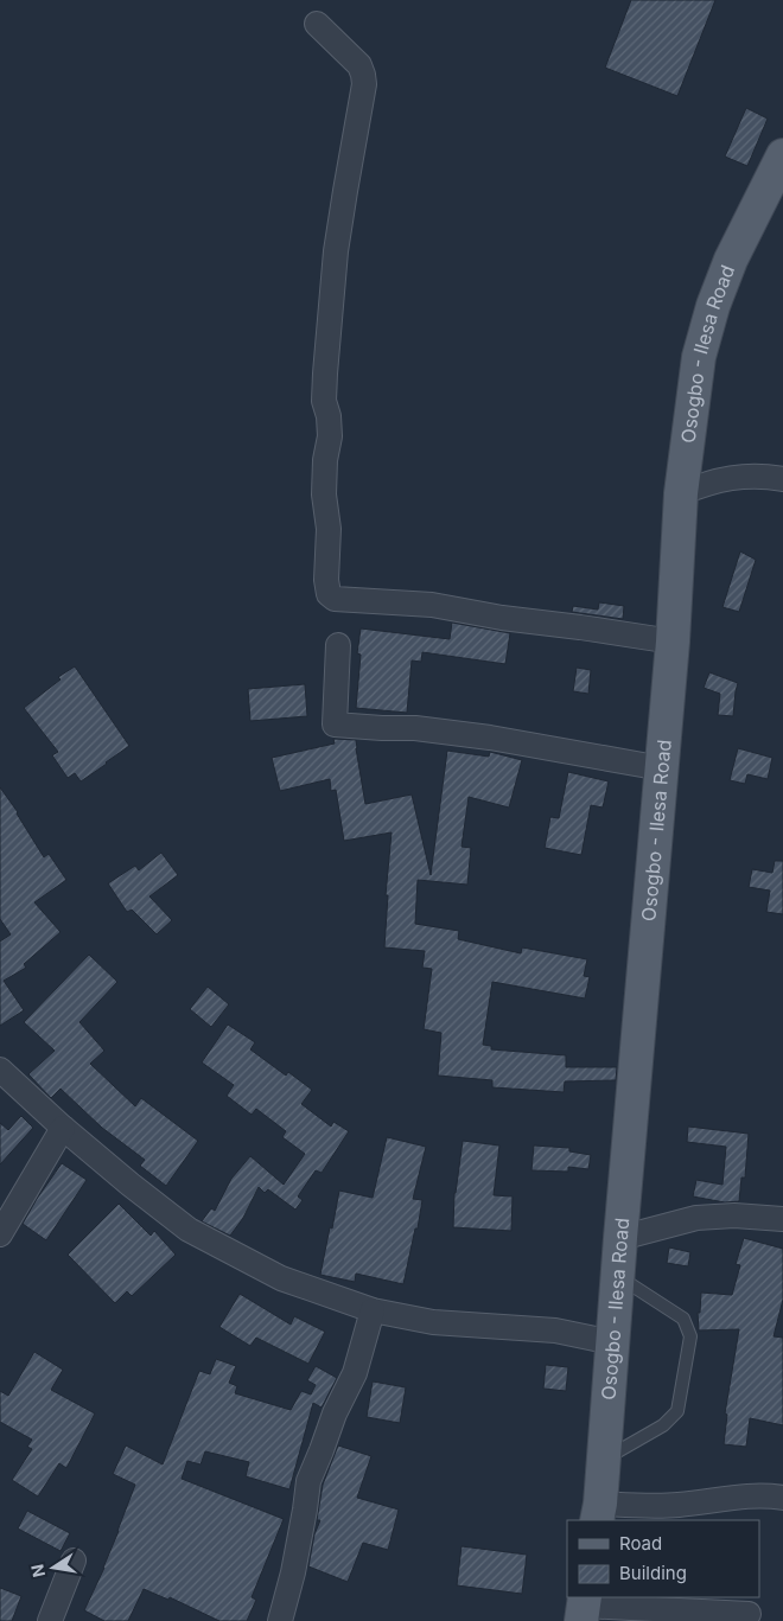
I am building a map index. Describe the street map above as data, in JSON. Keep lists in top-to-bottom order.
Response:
{
  "streets": {
    "main road": ["Osogbo - Ilesa Road"]
  },
  "legend": ["Road", "Building"],
  "north": "left"
}
